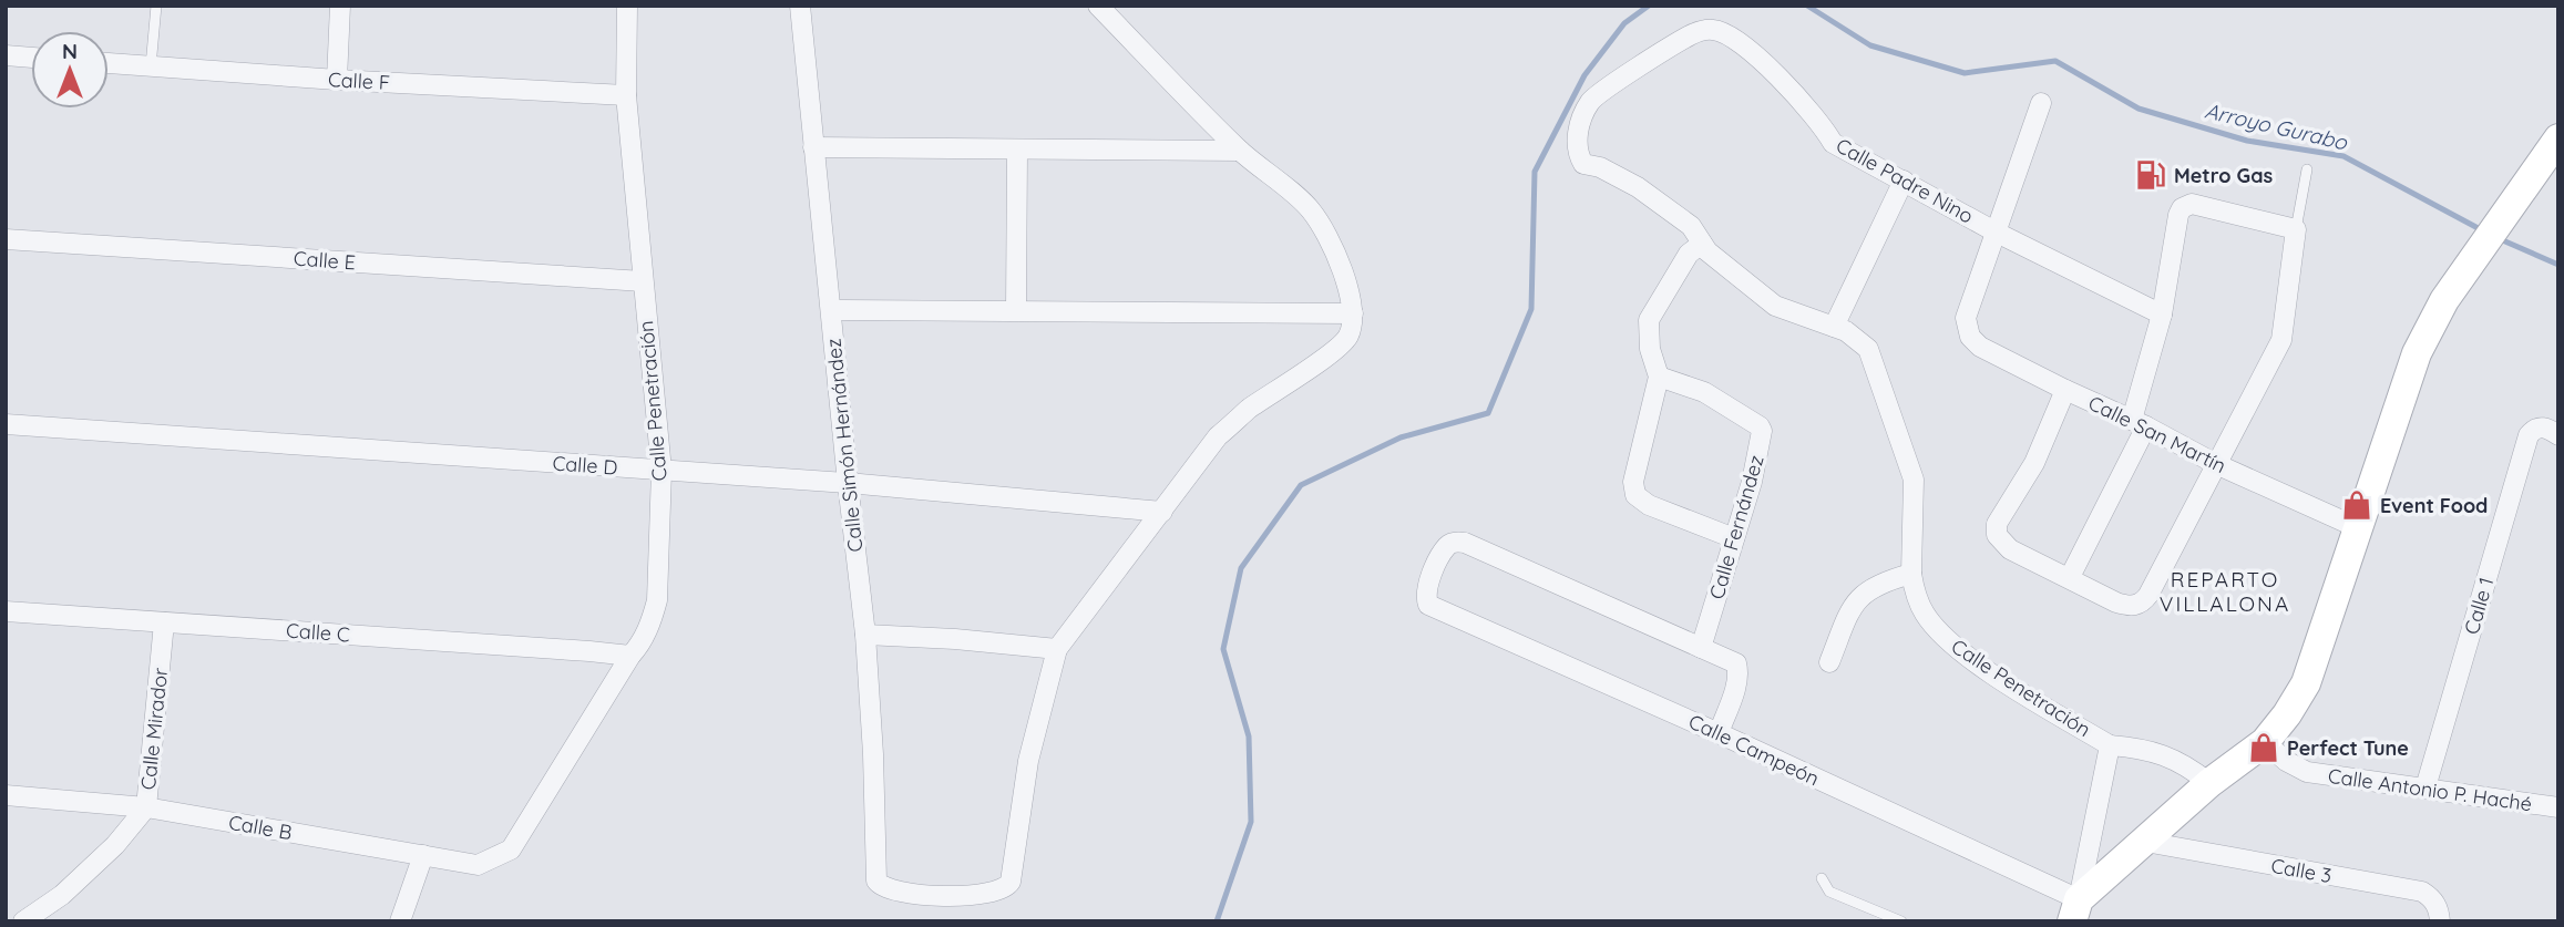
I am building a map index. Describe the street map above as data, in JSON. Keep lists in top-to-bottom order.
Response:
{
  "streets": {
    "street": [
      "Calle F",
      "Calle Padre Nino",
      "Calle E",
      "Calle Penetración",
      "Calle San Martín",
      "Calle Simón Hernández",
      "Calle D",
      "Calle Fernández",
      "Calle 1",
      "Calle C",
      "Calle Mirador",
      "Calle Campeón",
      "Calle Antonio P. Haché",
      "Calle B",
      "Calle 3"
    ]
  },
  "crossings": [
    ["Calle F", "Calle Penetración"],
    ["Calle Padre Nino", "Calle Penetración"],
    ["Calle Padre Nino", "Calle San Martín"],
    ["Calle E", "Calle Penetración"],
    ["Calle Penetración", "Calle D"],
    ["Calle Penetración", "Calle C"],
    ["Calle Penetración", "Calle Campeón"],
    ["Calle Penetración", "Calle B"],
    ["Calle Simón Hernández", "Calle D"],
    ["Calle Fernández", "Calle Campeón"],
    ["Calle 1", "Calle Antonio P. Haché"],
    ["Calle C", "Calle Mirador"],
    ["Calle Mirador", "Calle B"]
  ],
  "districts": ["REPARTO VILLALONA"],
  "water": ["Arroyo Gurabo"],
  "places": {
    "fuel station": ["Metro Gas"],
    "shop": ["Event Food", "Perfect Tune"]
  },
  "north": "top"
}
